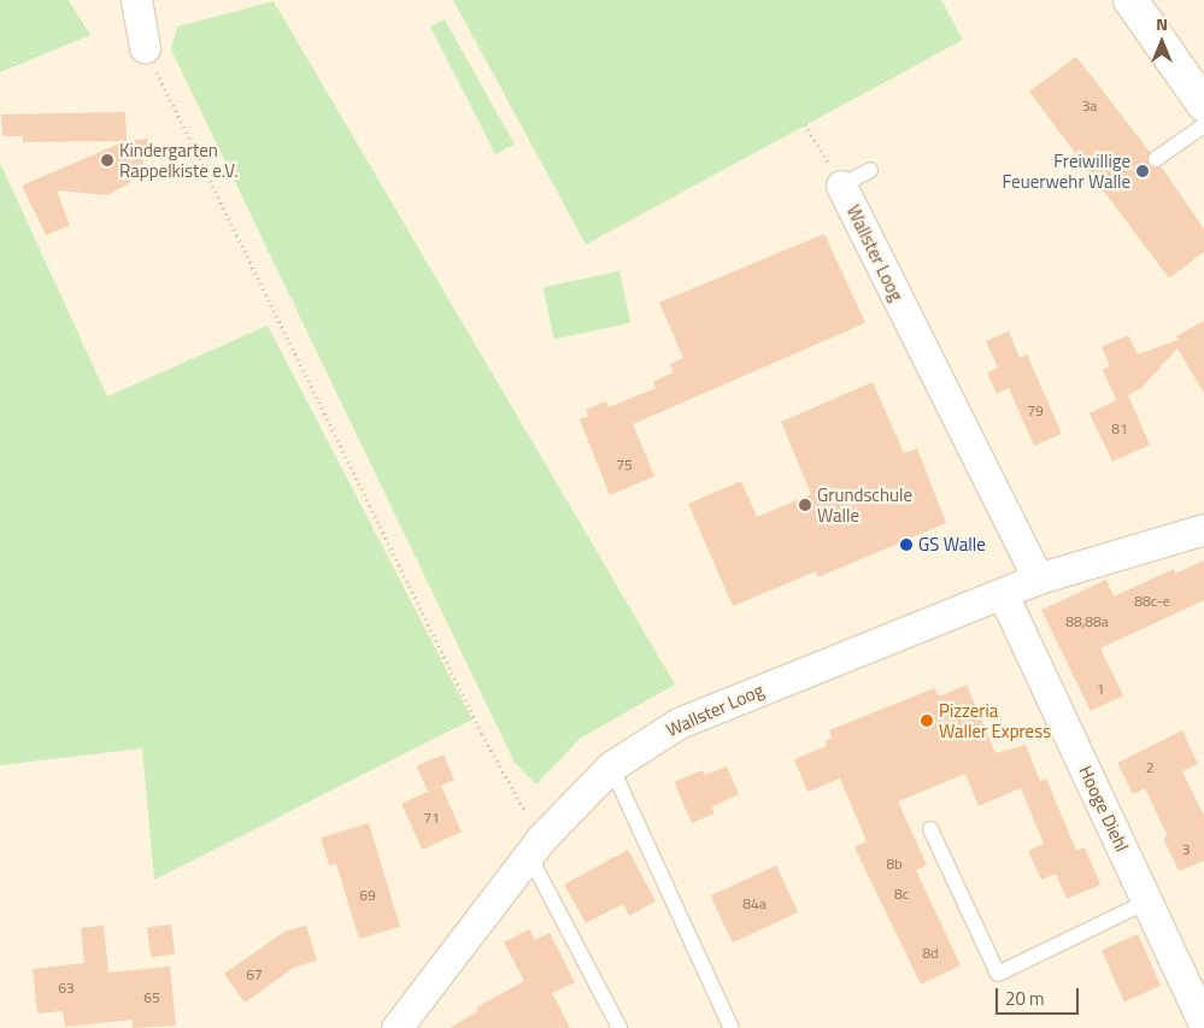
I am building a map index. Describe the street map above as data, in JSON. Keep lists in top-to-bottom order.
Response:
{
  "streets": {
    "street": ["Wallster Loog", "Hooge Diehl"]
  },
  "crossings": [
    ["Wallster Loog", "Hooge Diehl"]
  ],
  "places": [
    "Kindergarten Rappelkiste e.V.",
    "Freiwillige Feuerwehr Walle",
    "Grundschule Walle",
    "GS Walle",
    "Pizzeria Waller Express"
  ],
  "house_numbers": [
    "3a",
    "79",
    "81",
    "75",
    "88c-e",
    "88,88a",
    "1",
    "2",
    "71",
    "3",
    "8b",
    "8c",
    "69",
    "84a",
    "8d",
    "67",
    "63",
    "65"
  ],
  "scale_bar": "20 m",
  "north": "top"
}
